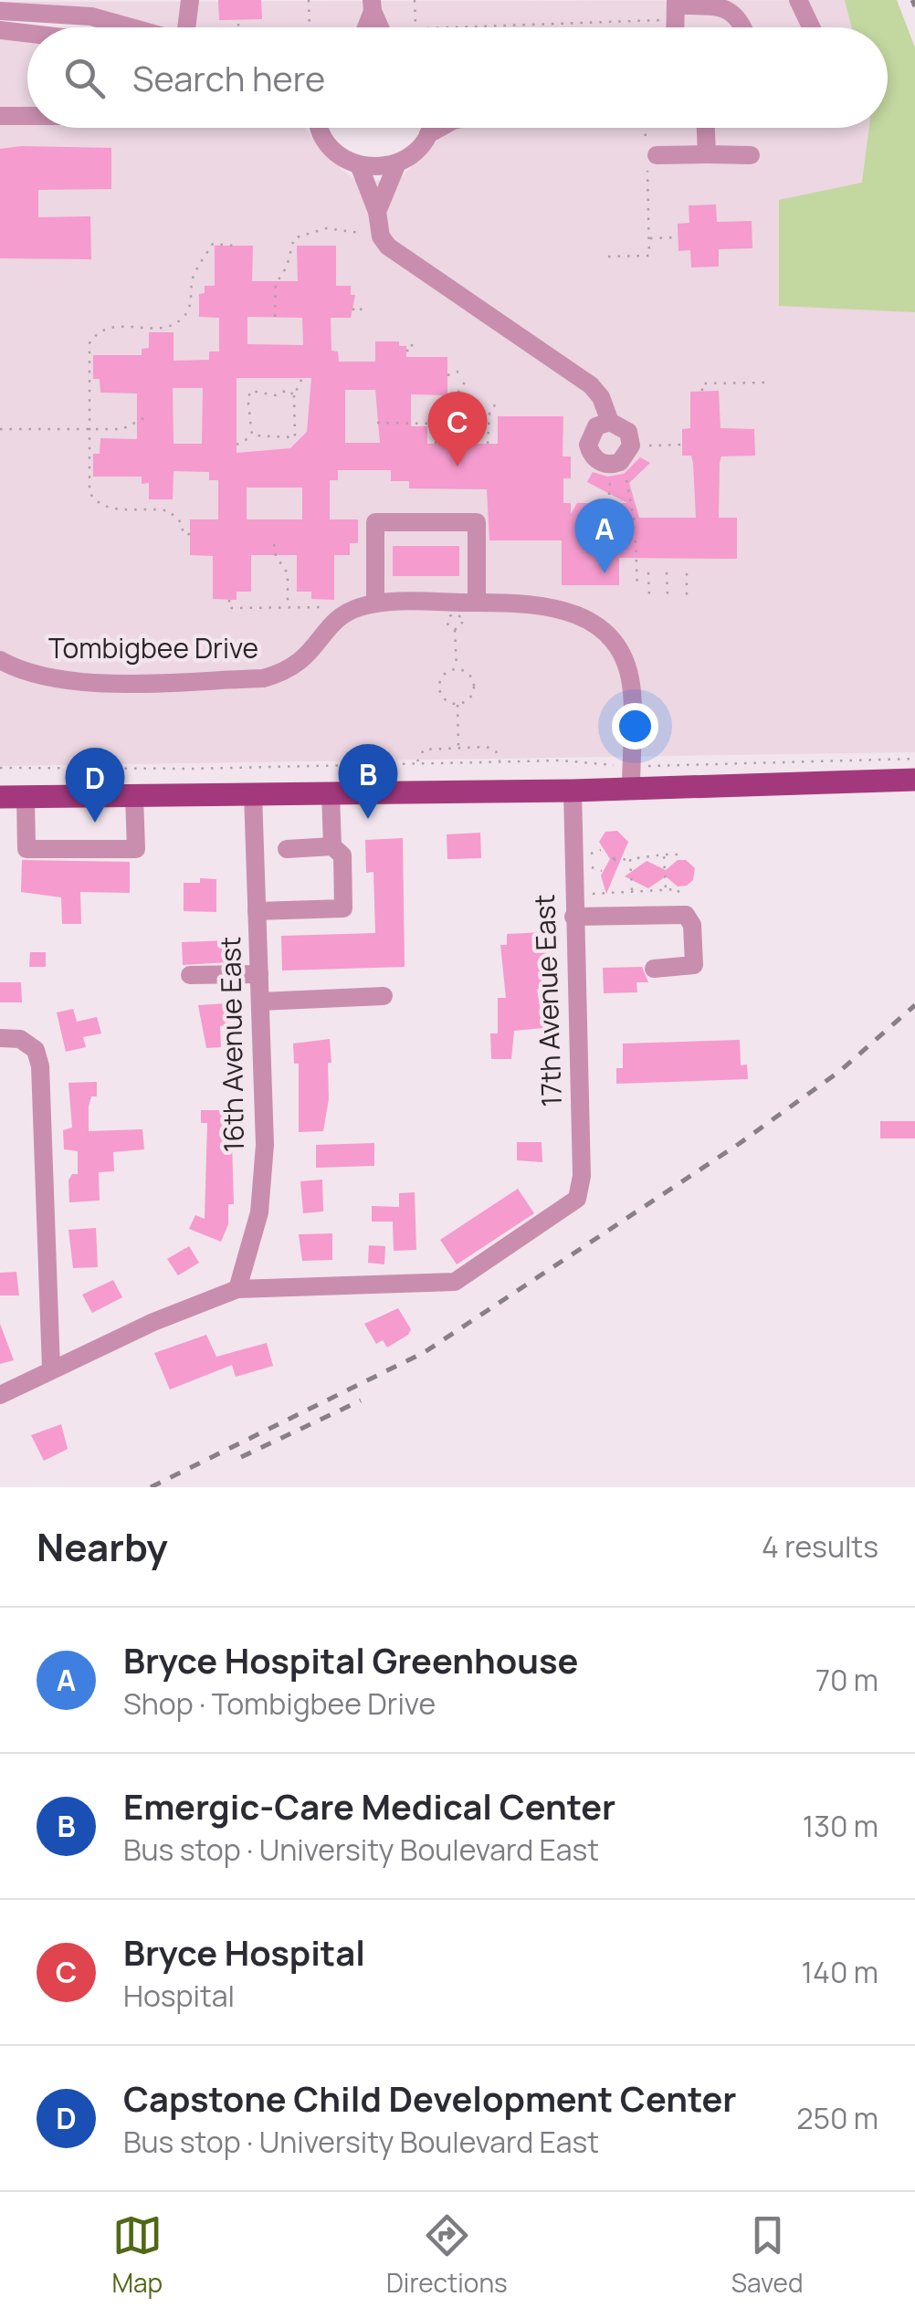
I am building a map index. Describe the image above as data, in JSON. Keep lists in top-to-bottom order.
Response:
{
  "streets": {
    "street": ["Tombigbee Drive", "17th Avenue East", "16th Avenue East"]
  },
  "crossings": [
    ["17th Avenue East", "16th Avenue East"]
  ],
  "page": {
    "search": "Search here",
    "pins": [
      "C",
      "A",
      "B",
      "D"
    ],
    "heading": ["Nearby", "4 results"],
    "list": [
      {
        "mark": "A",
        "name": "Bryce Hospital Greenhouse",
        "note": "Shop · Tombigbee Drive",
        "value": "70 m"
      },
      {
        "mark": "B",
        "name": "Emergic-Care Medical Center",
        "note": "Bus stop · University Boulevard East",
        "value": "130 m"
      },
      {
        "mark": "C",
        "name": "Bryce Hospital",
        "note": "Hospital",
        "value": "140 m"
      },
      {
        "mark": "D",
        "name": "Capstone Child Development Center",
        "note": "Bus stop · University Boulevard East",
        "value": "250 m"
      }
    ],
    "nav": ["Map", "Directions", "Saved"]
  }
}
